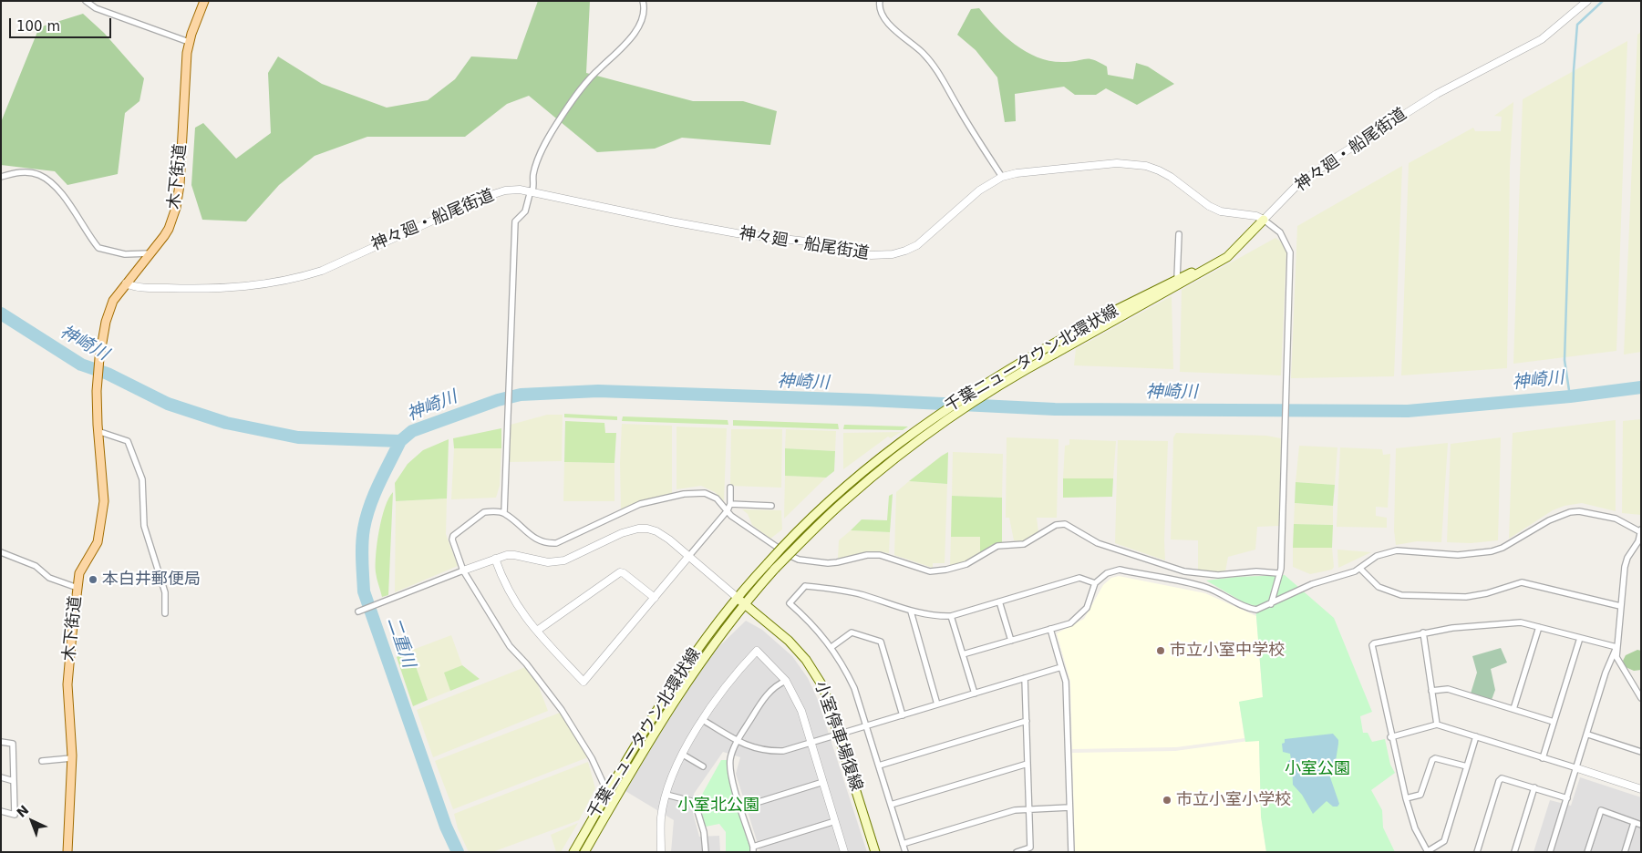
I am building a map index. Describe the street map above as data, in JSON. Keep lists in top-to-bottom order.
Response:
{
  "streets": {
    "main road": ["木下街道", "千葉ニュータウン北環状線", "小室停車場復線"],
    "street": ["神々廻・船尾街道"]
  },
  "crossings": [
    ["神々廻・船尾街道", "木下街道"],
    ["神々廻・船尾街道", "千葉ニュータウン北環状線"],
    ["千葉ニュータウン北環状線", "小室停車場復線"]
  ],
  "water": ["神崎川", "二重川"],
  "parks": ["小室公園", "小室北公園"],
  "places": ["本白井郵便局", "市立小室中学校", "市立小室小学校"],
  "scale_bar": "100 m",
  "north": "top left"
}
